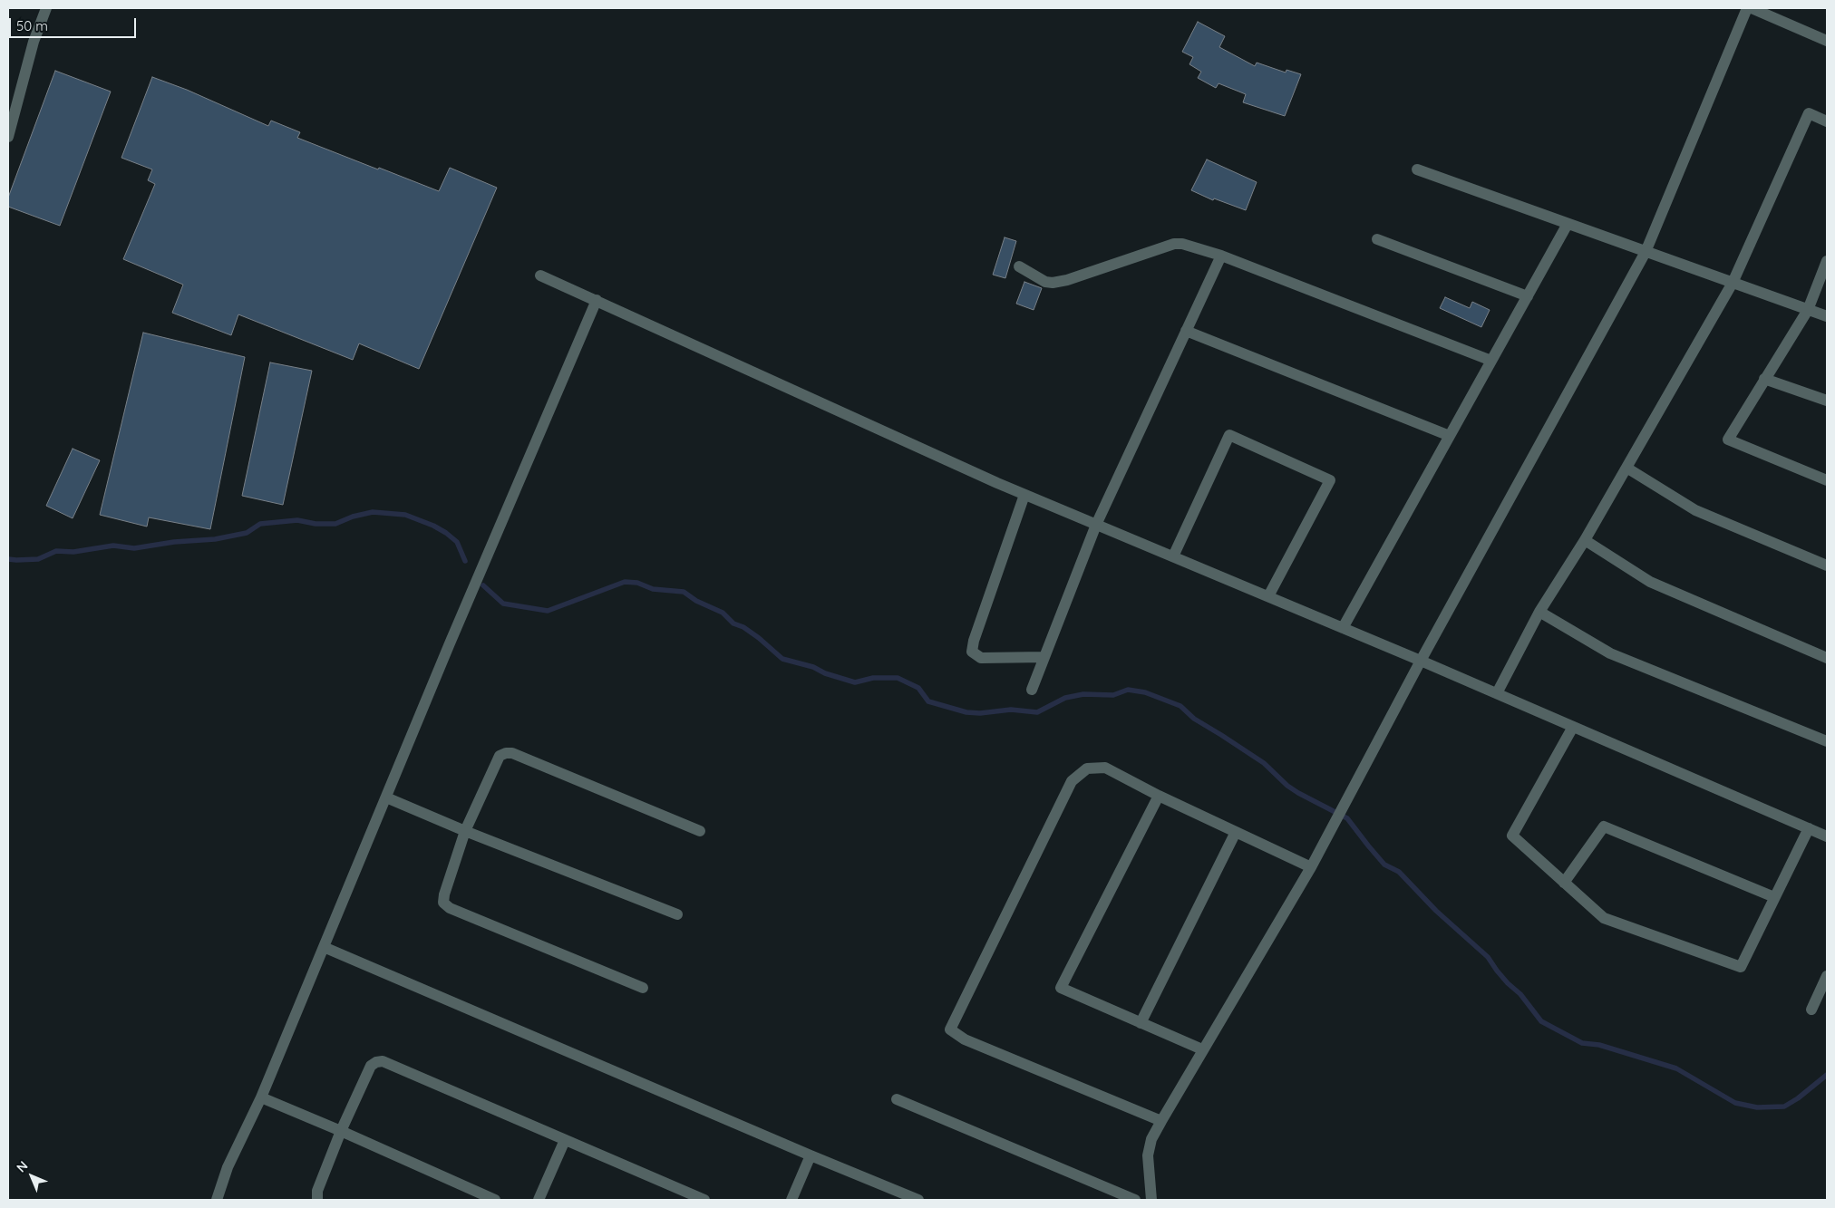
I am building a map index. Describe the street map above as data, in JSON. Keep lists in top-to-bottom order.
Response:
{
  "scale_bar": "50 m",
  "north": "top left"
}
